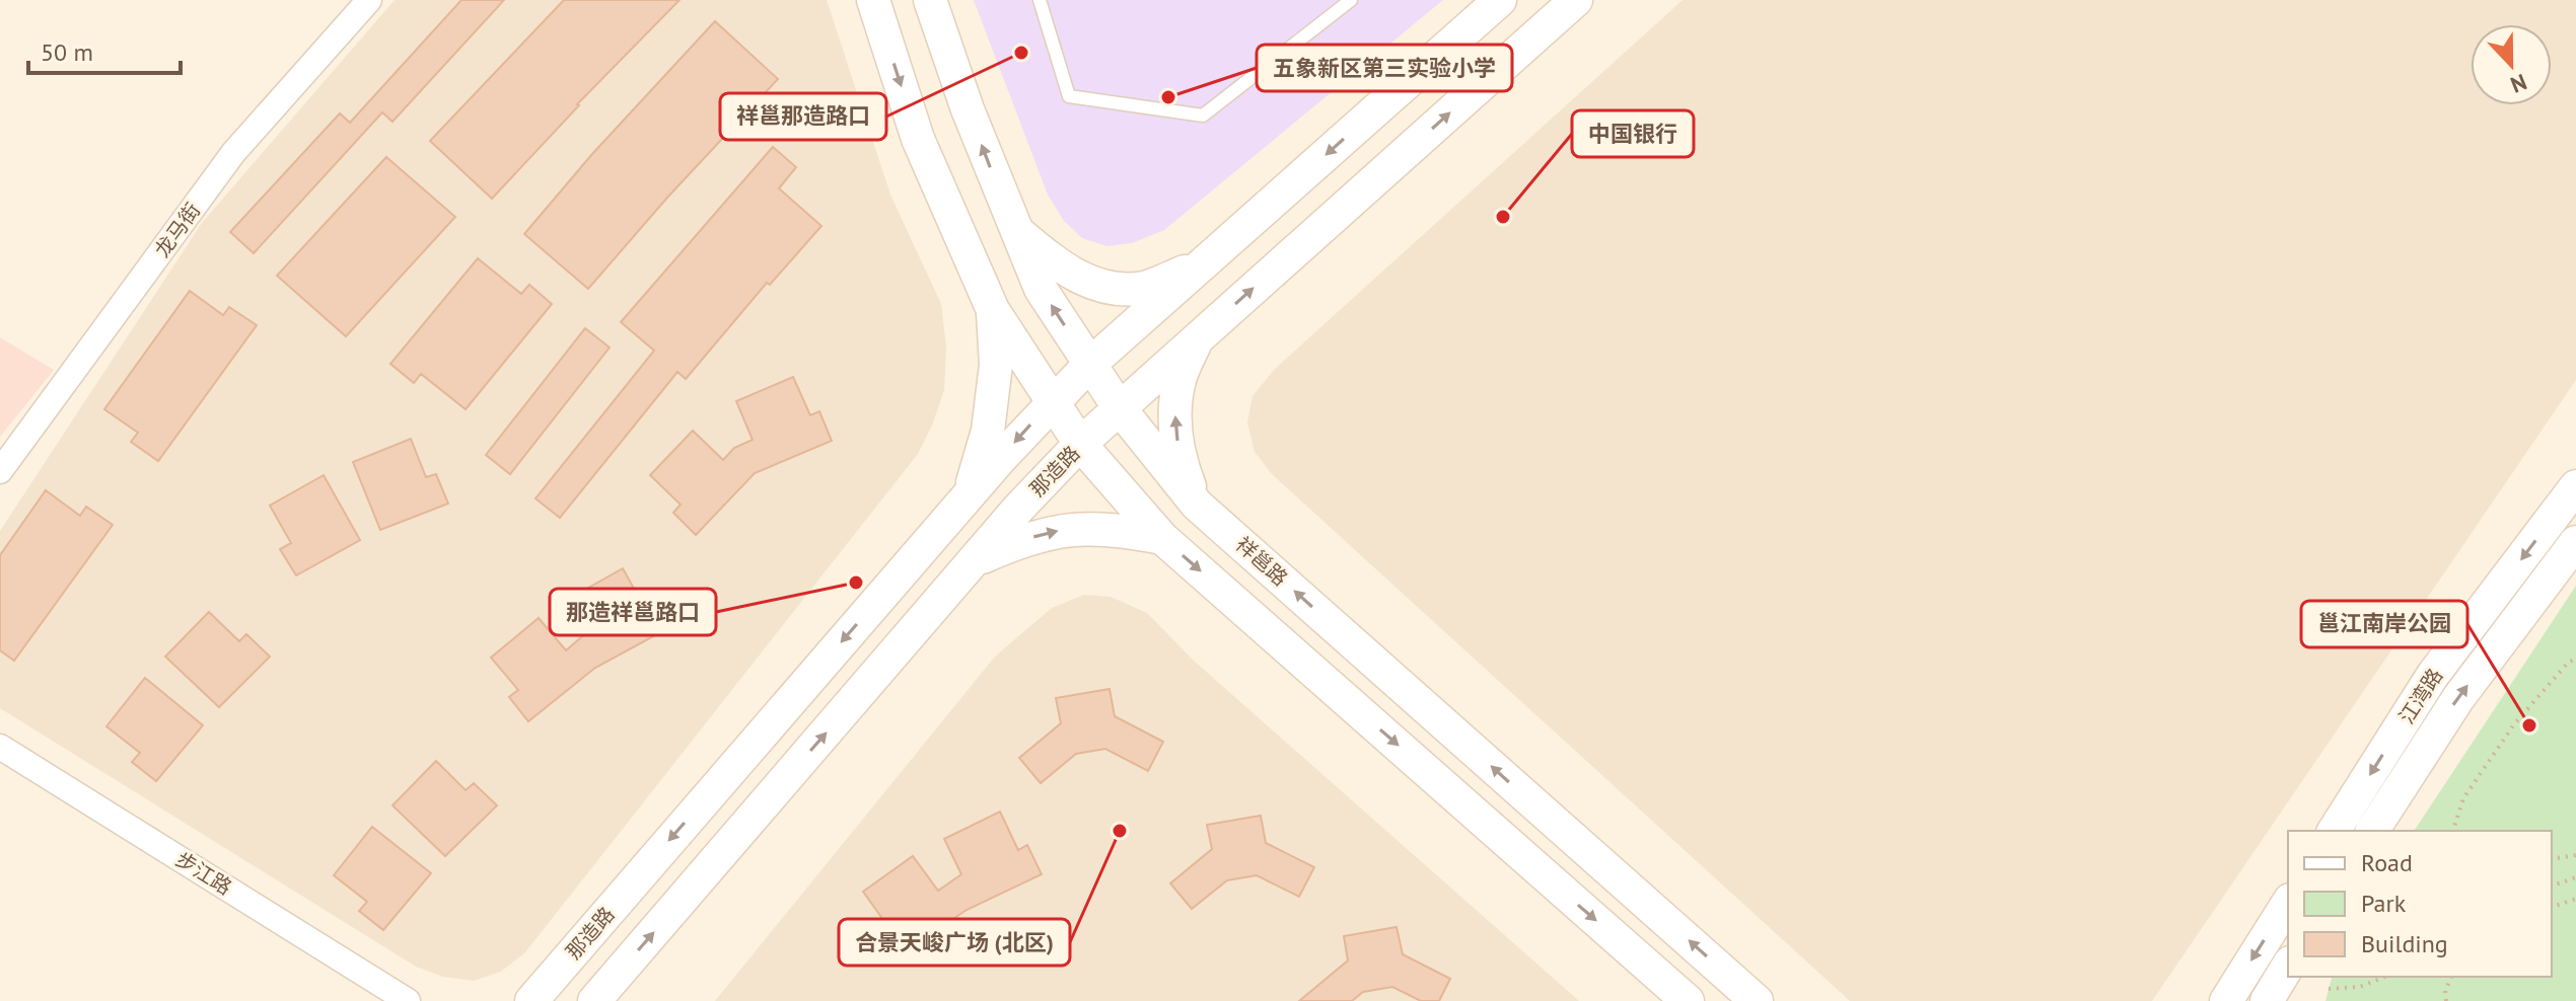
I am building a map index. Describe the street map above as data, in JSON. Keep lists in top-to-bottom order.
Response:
{
  "streets": {
    "street": [
      "龙马街",
      "那造路",
      "祥邕路",
      "江湾路",
      "步江路"
    ]
  },
  "crossings": [
    ["那造路", "祥邕路"]
  ],
  "places": [
    "祥邕那造路口",
    "五象新区第三实验小学",
    "中国银行",
    "那造祥邕路口",
    "邕江南岸公园",
    "合景天峻广场 (北区)"
  ],
  "legend": ["Road", "Park", "Building"],
  "scale_bar": "50 m",
  "north": "bottom"
}
